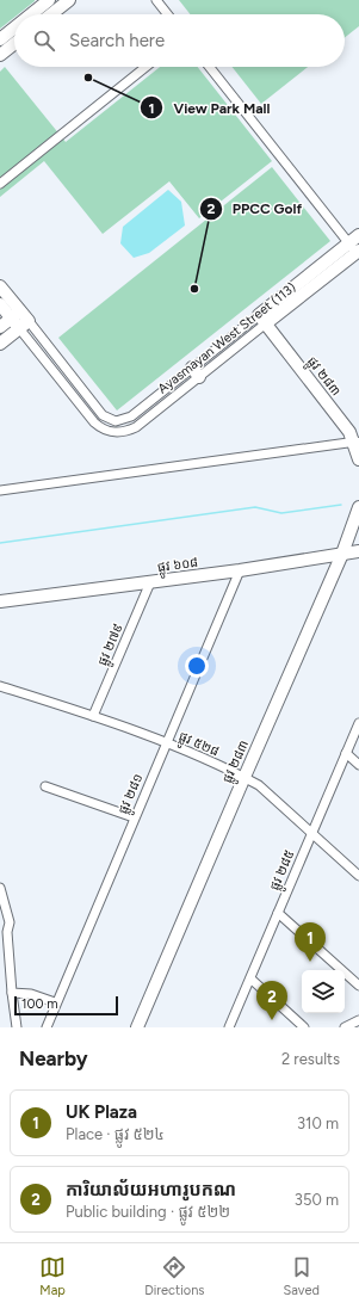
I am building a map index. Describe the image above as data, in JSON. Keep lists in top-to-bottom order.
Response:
{
  "streets": {
    "street": [
      "Ayasmayan West Street (113)",
      "ផ្លូវ ២៨៣",
      "ផ្លូវ ៦០៨",
      "ផ្លូវ ២៧៩",
      "ផ្លូវ ៥២៨",
      "ផ្លូវ ២៨១",
      "ផ្លូវ ២៨៥"
    ]
  },
  "crossings": [
    ["Ayasmayan West Street (113)", "ផ្លូវ ២៨៣"],
    ["ផ្លូវ ២៨៣", "ផ្លូវ ៦០៨"],
    ["ផ្លូវ ២៨៣", "ផ្លូវ ៥២៨"],
    ["ផ្លូវ ៦០៨", "ផ្លូវ ២៧៩"],
    ["ផ្លូវ ៦០៨", "ផ្លូវ ២៨១"],
    ["ផ្លូវ ២៧៩", "ផ្លូវ ៥២៨"],
    ["ផ្លូវ ៥២៨", "ផ្លូវ ២៨១"],
    ["ផ្លូវ ៥២៨", "ផ្លូវ ២៨៥"]
  ],
  "places": ["View Park Mall", "PPCC Golf"],
  "scale_bar": "100 m",
  "page": {
    "search": "Search here",
    "pins": ["1", "2"],
    "scale": "100 m",
    "heading": ["Nearby", "2 results"],
    "list": [
      {
        "mark": "1",
        "name": "UK Plaza",
        "note": "Place · ផ្លូវ ៥២៤",
        "value": "310 m"
      },
      {
        "mark": "2",
        "name": "ការិយាល័យអហារូបកណ",
        "note": "Public building · ផ្លូវ ៥២២",
        "value": "350 m"
      }
    ],
    "nav": ["Map", "Directions", "Saved"]
  }
}
